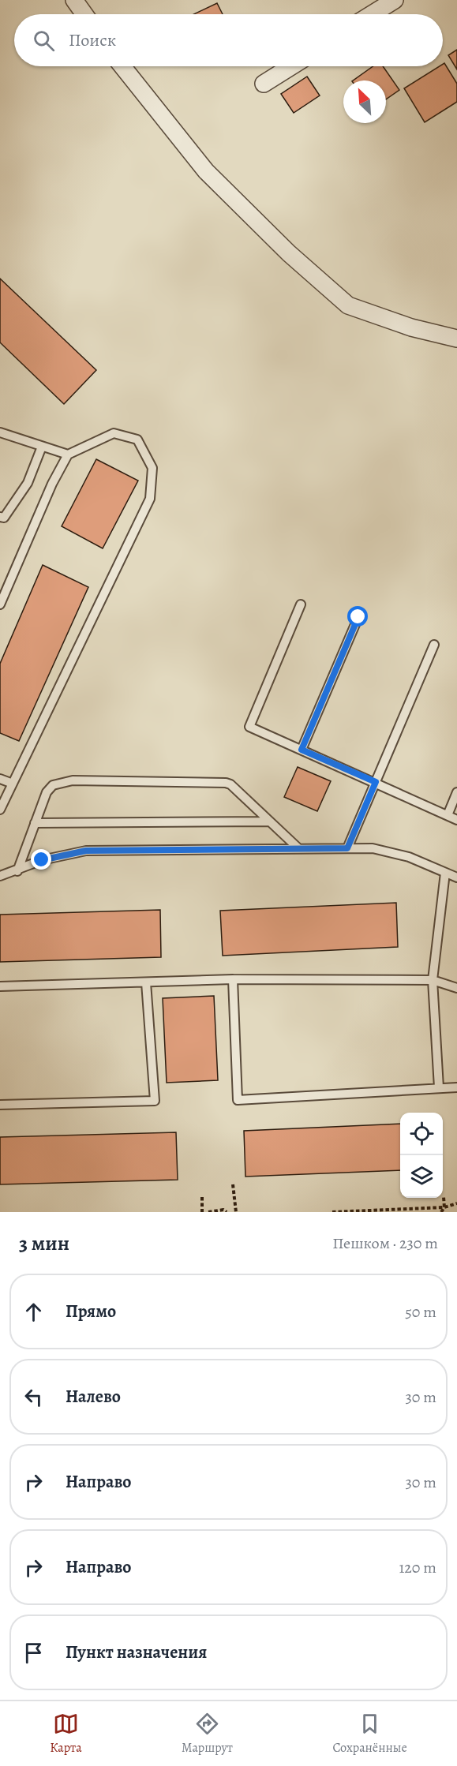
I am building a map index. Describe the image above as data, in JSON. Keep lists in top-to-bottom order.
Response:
{
  "north": "top left",
  "page": {
    "search": "Поиск",
    "heading": ["3 мин", "Пешком · 230 m"],
    "list": [
      ["Прямо", "50 m"],
      ["Налево", "30 m"],
      ["Направо", "30 m"],
      ["Направо", "120 m"],
      "Пункт назначения"
    ],
    "nav": ["Карта", "Маршрут", "Сохранённые"]
  }
}
